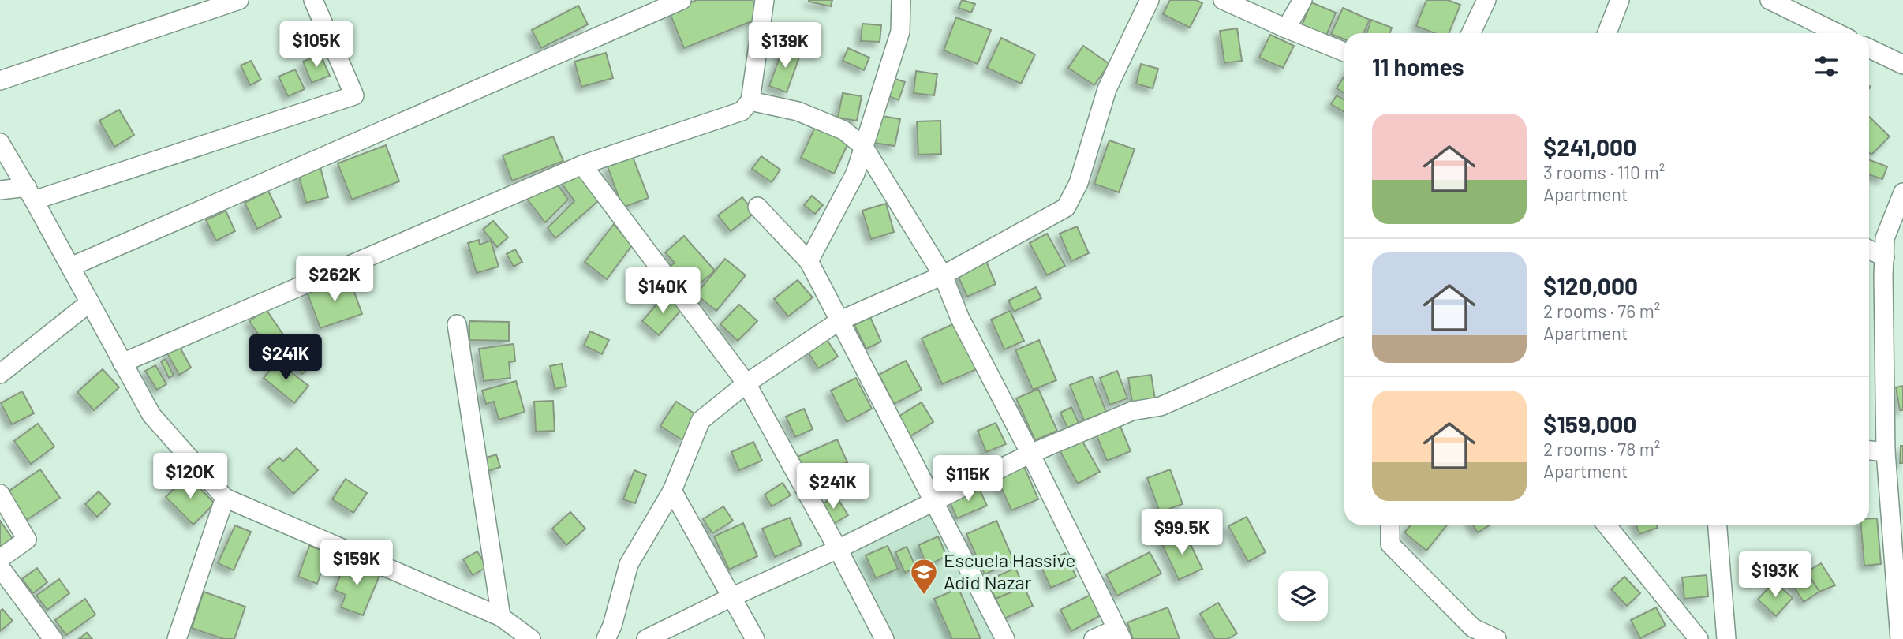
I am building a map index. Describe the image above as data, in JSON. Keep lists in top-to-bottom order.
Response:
{
  "places": {
    "school or university": ["Escuela Hassive Adid Nazar"]
  },
  "page": {
    "price": [
      "$105K",
      "$139K",
      "$262K",
      "$140K",
      "$241K",
      "$120K",
      "$115K",
      "$241K",
      "$99.5K",
      "$159K",
      "$193K"
    ],
    "heading": "11 homes",
    "list": [
      {
        "name": "$241,000",
        "note": "3 rooms · 110 m² · Apartment"
      },
      {
        "name": "$120,000",
        "note": "2 rooms · 76 m² · Apartment"
      },
      {
        "name": "$159,000",
        "note": "2 rooms · 78 m² · Apartment"
      }
    ]
  }
}
